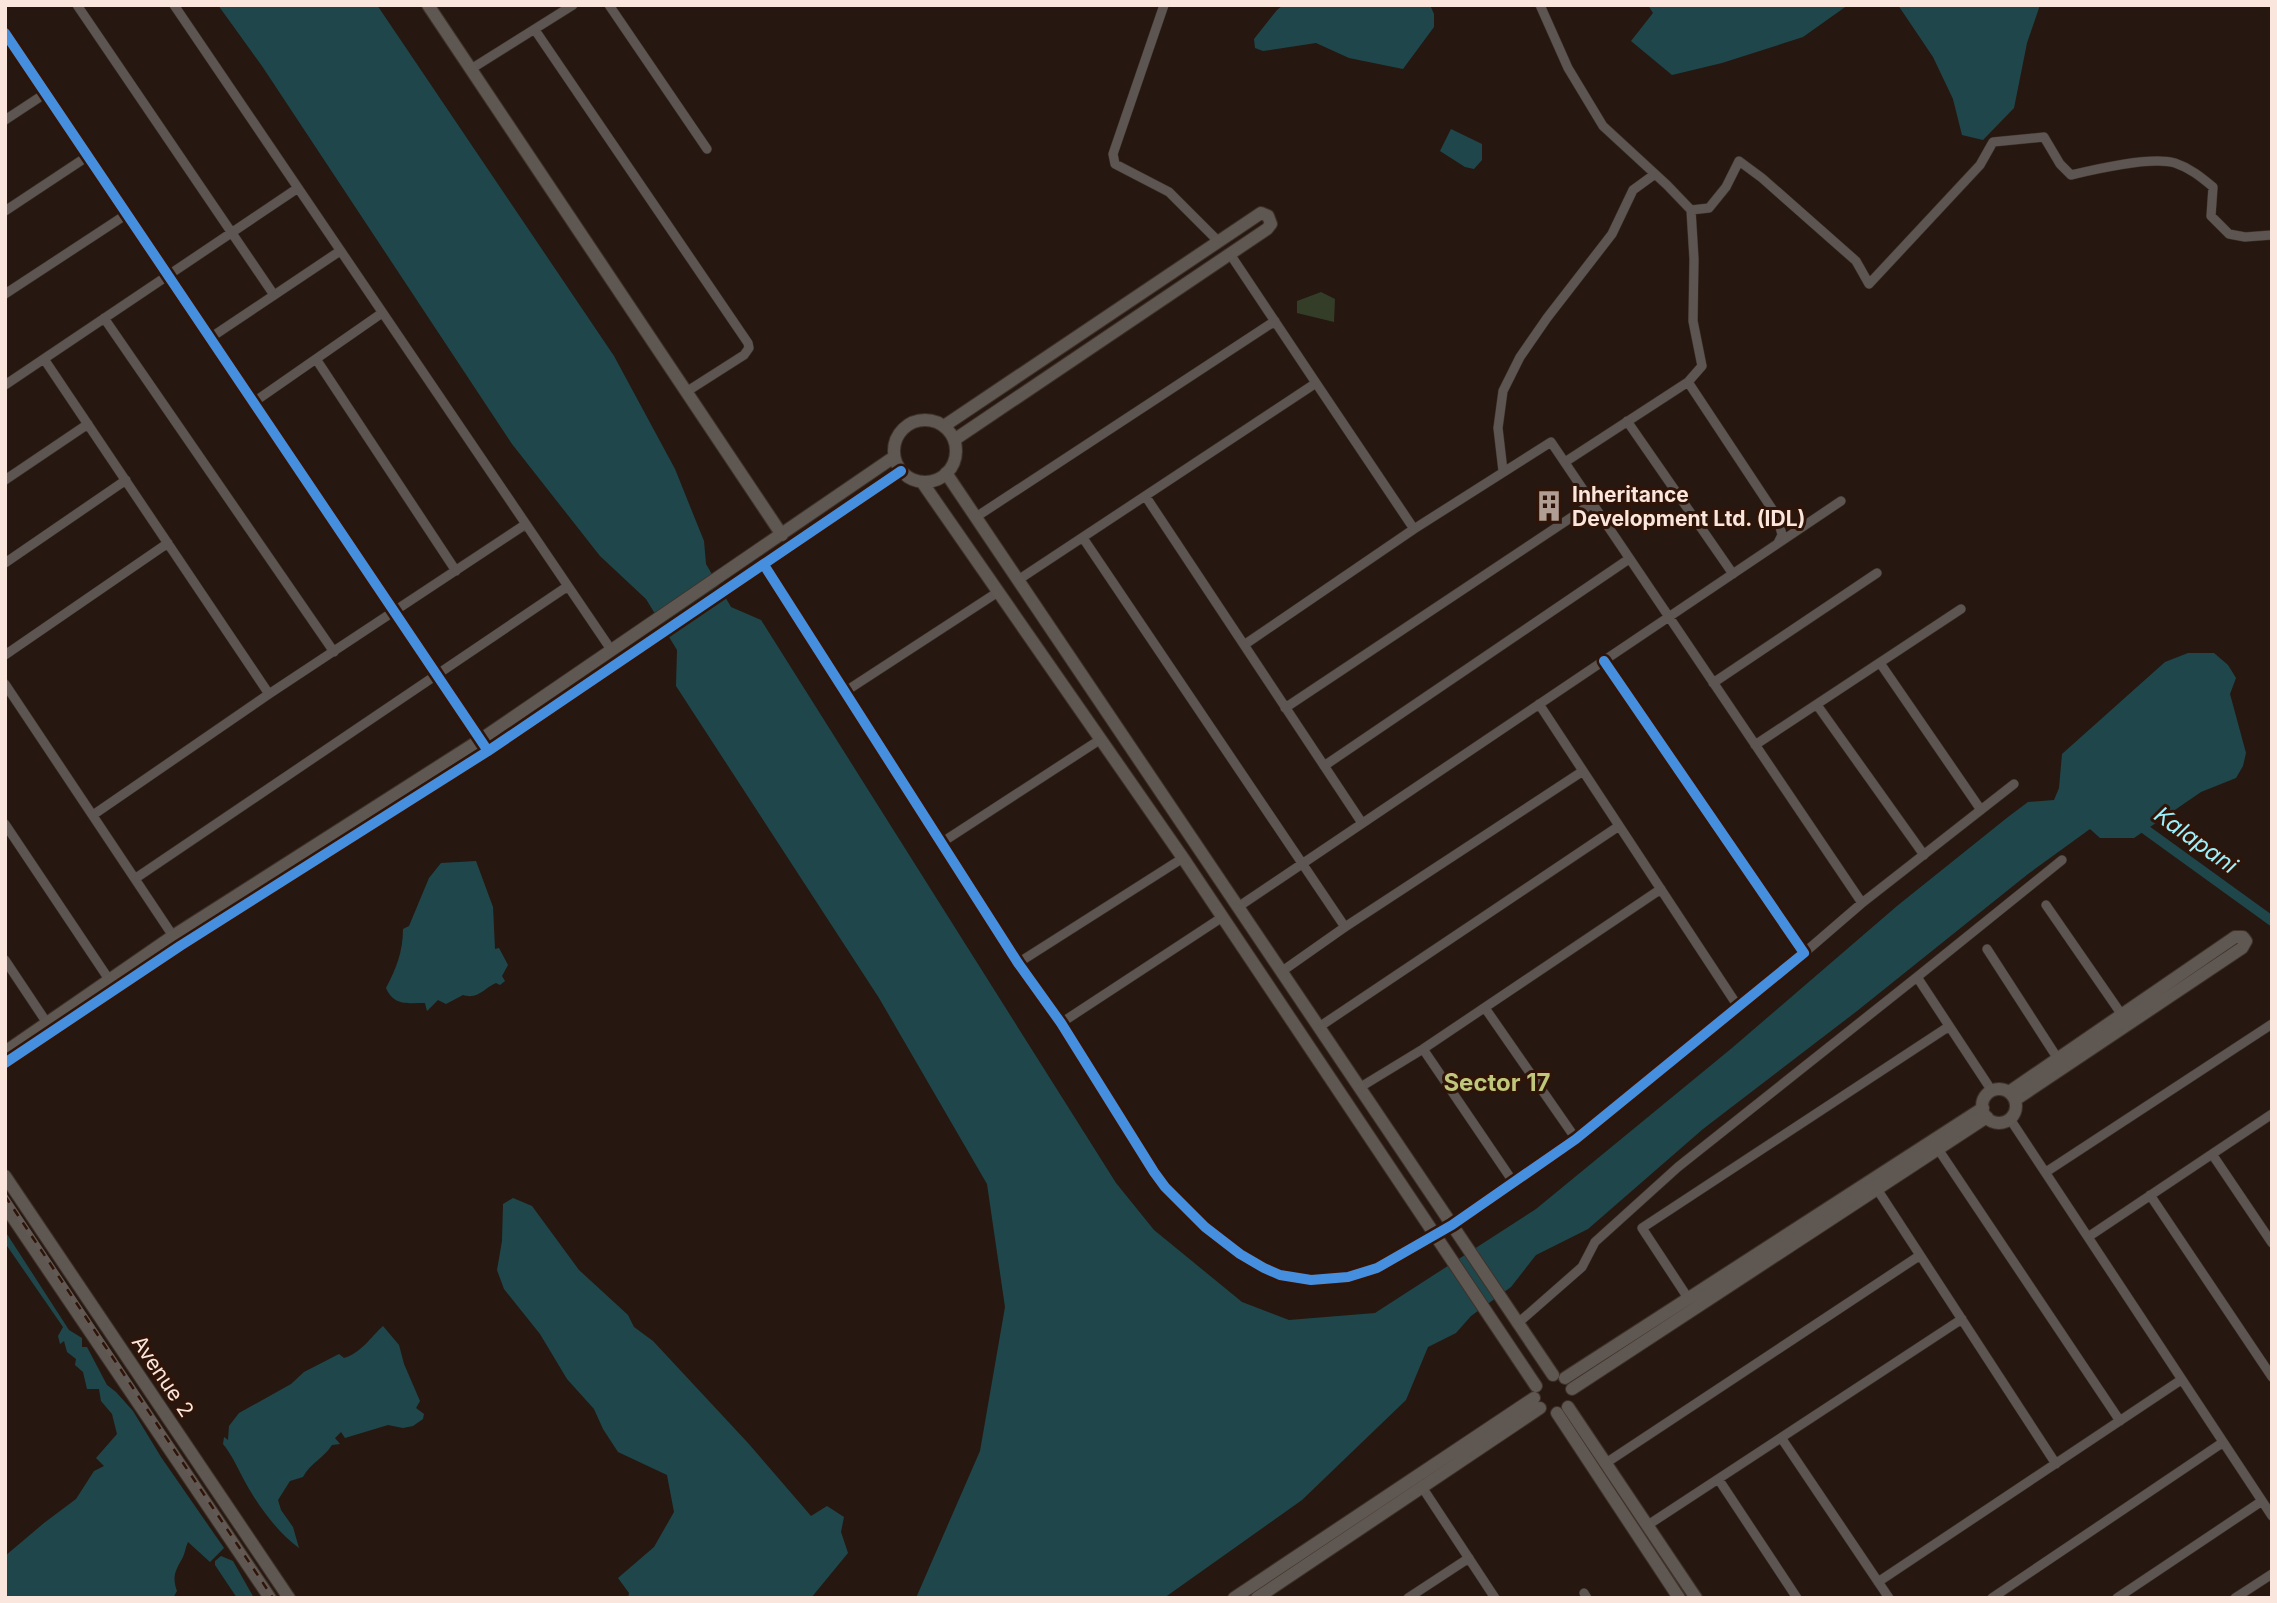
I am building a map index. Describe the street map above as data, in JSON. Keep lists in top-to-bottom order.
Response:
{
  "streets": {
    "street": ["Avenue 2"]
  },
  "districts": ["Sector 17"],
  "water": ["Kalapani"],
  "places": {
    "building": ["Inheritance Development Ltd. (IDL)"]
  }
}
